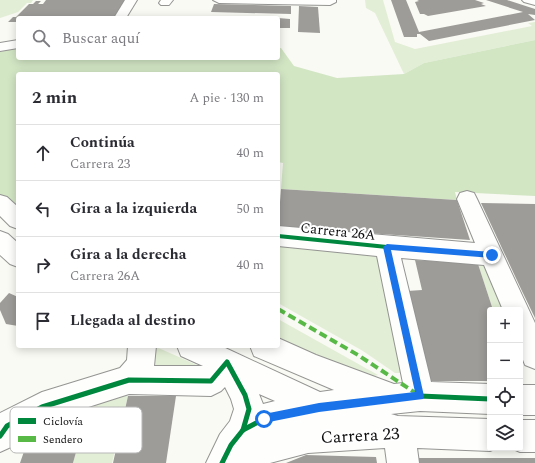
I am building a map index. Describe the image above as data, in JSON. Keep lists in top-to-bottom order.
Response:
{
  "streets": {
    "street": ["Carrera 26A", "Carrera 23"]
  },
  "legend": ["Ciclovía", "Sendero"],
  "page": {
    "search": "Buscar aquí",
    "heading": ["2 min", "A pie · 130 m"],
    "list": [
      ["Continúa", "Carrera 23", "40 m"],
      ["Gira a la izquierda", "50 m"],
      ["Gira a la derecha", "Carrera 26A", "40 m"],
      "Llegada al destino"
    ],
    "map_buttons": ["+", "−"]
  }
}
